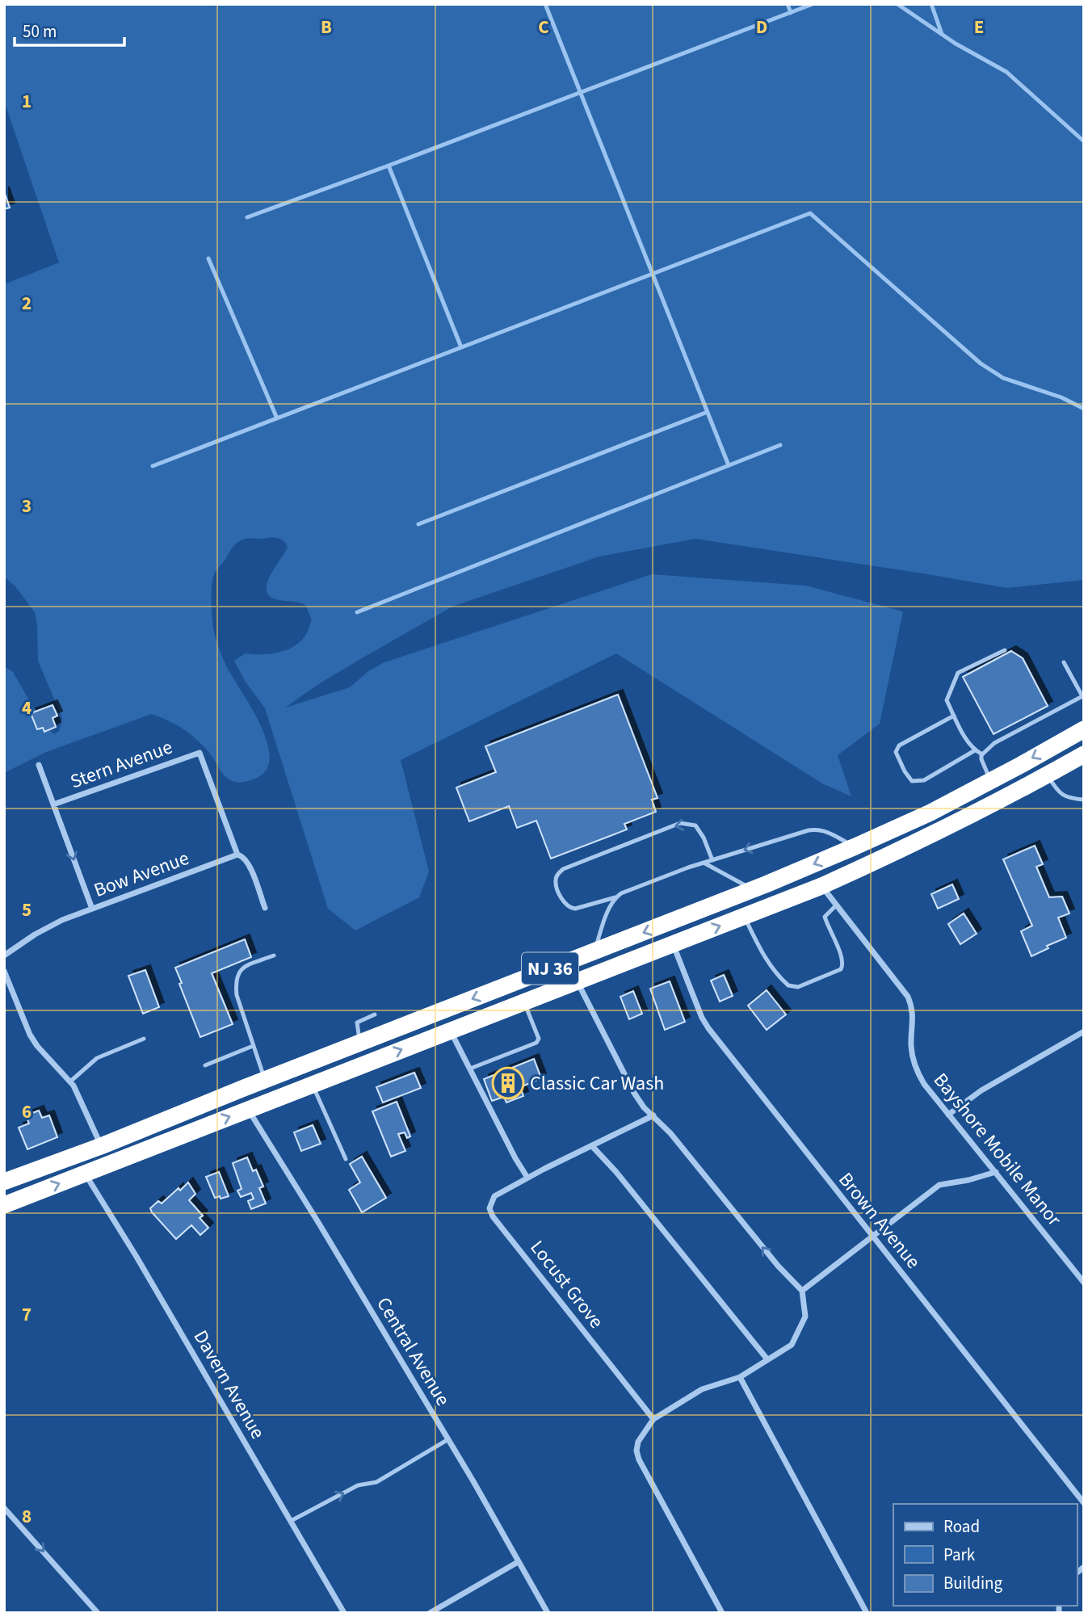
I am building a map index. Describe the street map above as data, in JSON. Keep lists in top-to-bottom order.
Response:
{
  "streets": {
    "highway": ["NJ 36"],
    "street": [
      "Stern Avenue",
      "Bow Avenue",
      "Bayshore Mobile Manor",
      "Brown Avenue",
      "Locust Grove",
      "Central Avenue",
      "Davern Avenue"
    ]
  },
  "crossings": [
    ["Stern Avenue", "Bow Avenue"],
    ["NJ 36", "Bayshore Mobile Manor"],
    ["NJ 36", "Brown Avenue"],
    ["NJ 36", "Central Avenue"],
    ["NJ 36", "Davern Avenue"]
  ],
  "places": {
    "building": ["Classic Car Wash"]
  },
  "legend": ["Road", "Park", "Building"],
  "scale_bar": "50 m",
  "grid": {
    "columns": [
      "B",
      "C",
      "D",
      "E"
    ],
    "rows": [
      "1",
      "2",
      "3",
      "4",
      "5",
      "6",
      "7",
      "8"
    ]
  }
}
